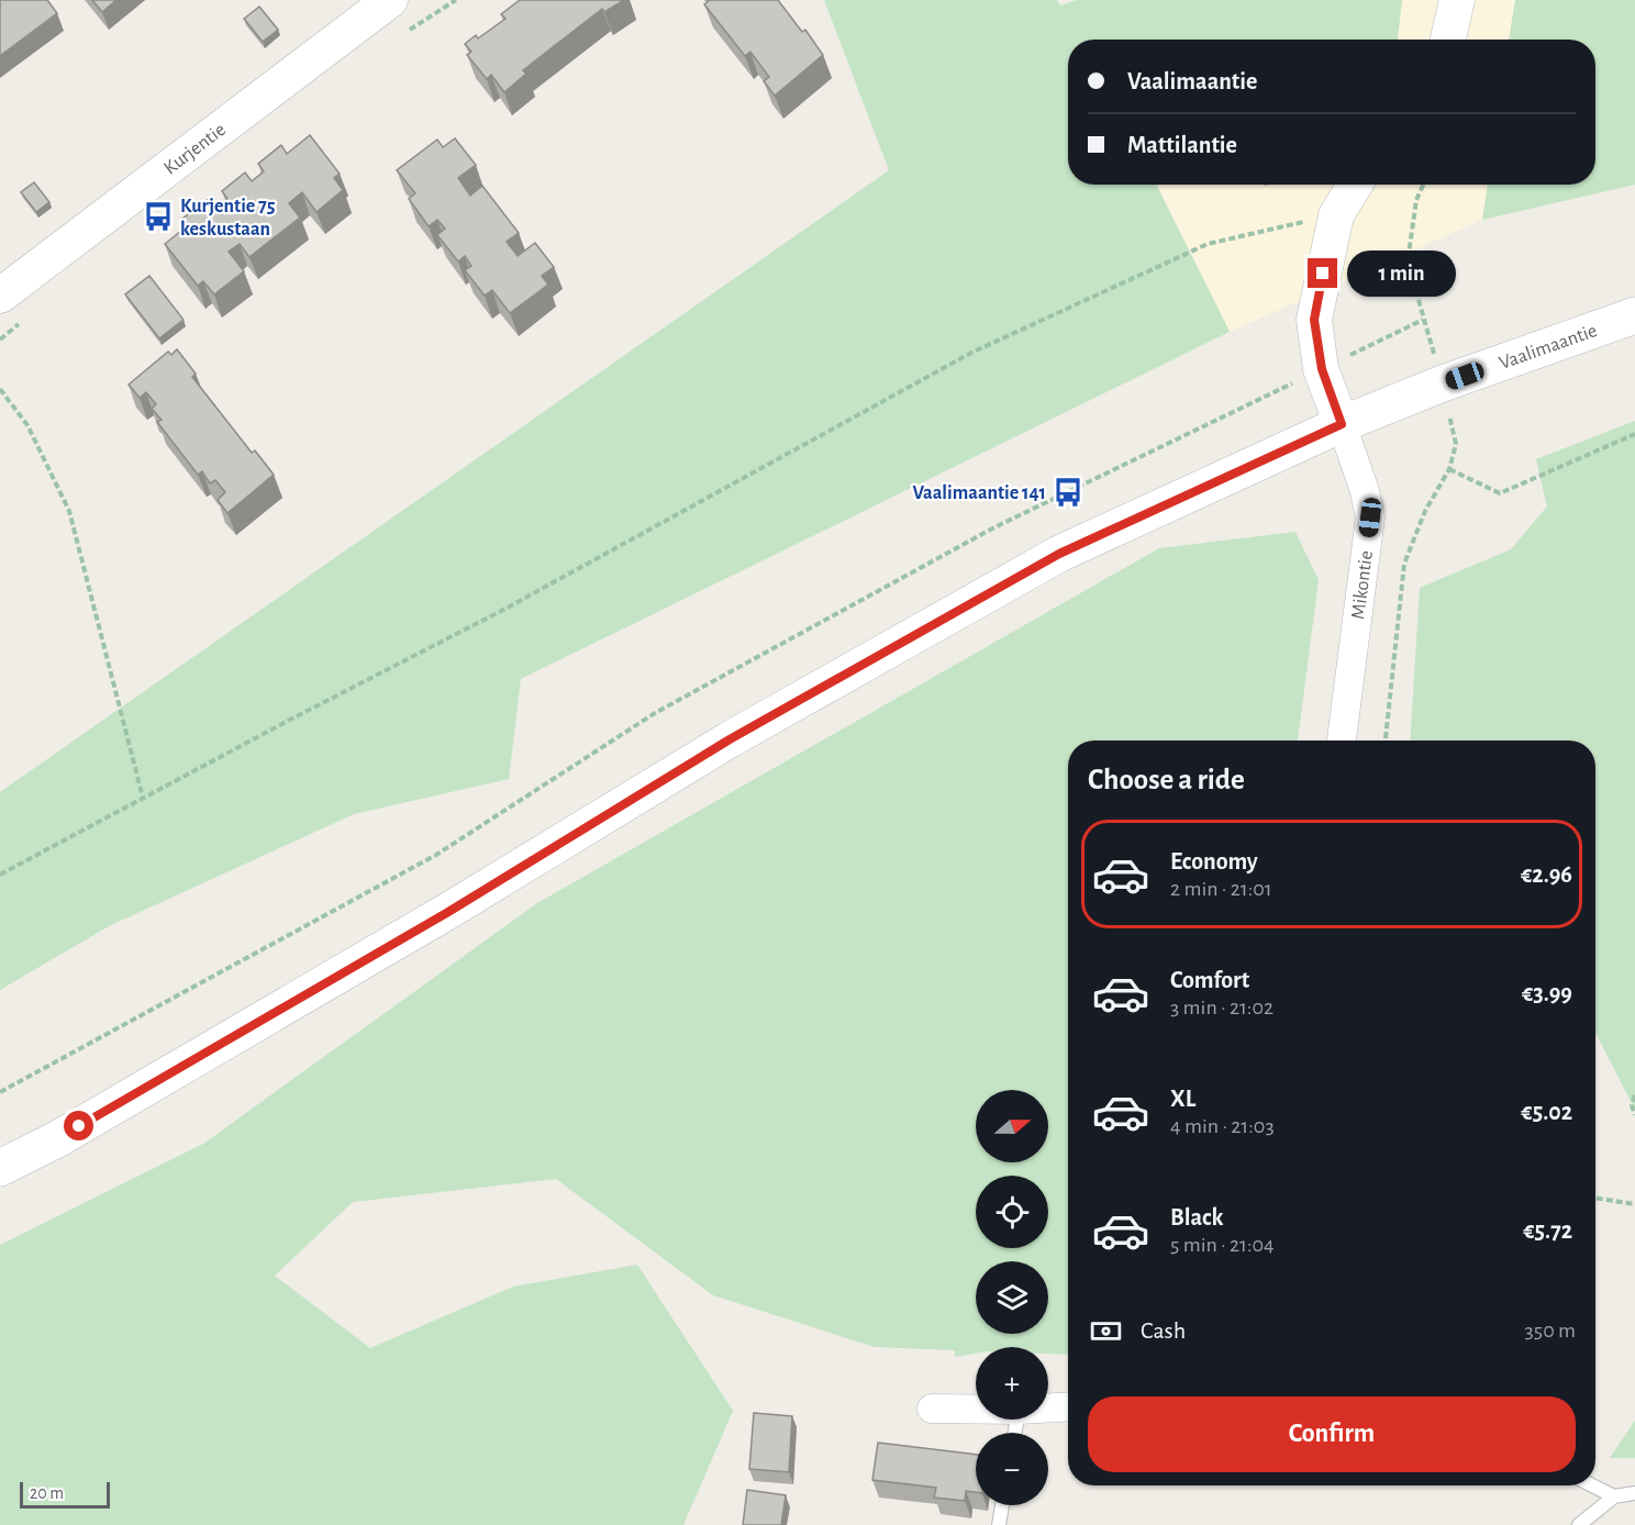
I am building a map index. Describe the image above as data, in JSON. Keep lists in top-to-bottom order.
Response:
{
  "streets": {
    "main road": ["Vaalimaantie"],
    "street": ["Kurjentie", "Mikontie"]
  },
  "crossings": [
    ["Vaalimaantie", "Mikontie"]
  ],
  "places": {
    "bus stop": ["Kurjentie 75 keskustaan", "Vaalimaantie 141"]
  },
  "scale_bar": "20 m",
  "north": "right",
  "page": {
    "banner": ["Vaalimaantie", "Mattilantie"],
    "bubble": "1 min",
    "heading": "Choose a ride",
    "list": [
      {
        "name": "Economy",
        "note": "2 min · 21:01",
        "value": "€2.96"
      },
      {
        "name": "Comfort",
        "note": "3 min · 21:02",
        "value": "€3.99"
      },
      {
        "name": "XL",
        "note": "4 min · 21:03",
        "value": "€5.02"
      },
      {
        "name": "Black",
        "note": "5 min · 21:04",
        "value": "€5.72"
      }
    ],
    "map_buttons": ["+", "−"],
    "pay": ["Cash", "350 m"],
    "buttons": "Confirm",
    "scale": "20 m"
  }
}
